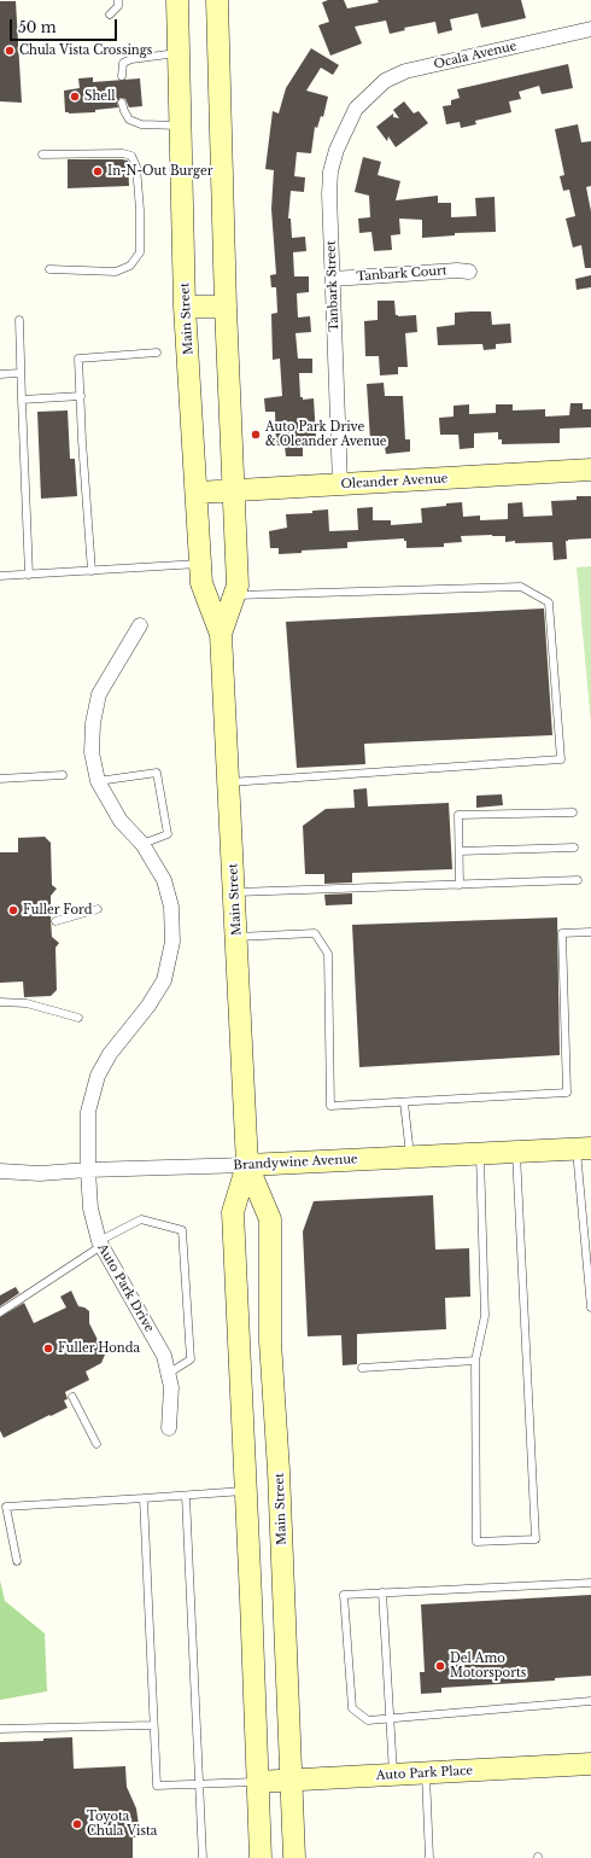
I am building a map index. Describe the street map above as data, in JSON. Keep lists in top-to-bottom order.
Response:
{
  "streets": {
    "main road": [
      "Main Street",
      "Oleander Avenue",
      "Brandywine Avenue",
      "Auto Park Place"
    ],
    "street": [
      "Ocala Avenue",
      "Tanbark Court",
      "Tanbark Street",
      "Auto Park Drive"
    ]
  },
  "crossings": [
    ["Ocala Avenue", "Tanbark Street"],
    ["Tanbark Court", "Tanbark Street"],
    ["Tanbark Street", "Oleander Avenue"],
    ["Main Street", "Oleander Avenue"],
    ["Main Street", "Brandywine Avenue"],
    ["Main Street", "Auto Park Place"],
    ["Brandywine Avenue", "Auto Park Drive"]
  ],
  "places": [
    "Chula Vista Crossings",
    "Shell",
    "In-N-Out Burger",
    "Auto Park Drive & Oleander Avenue",
    "Fuller Ford",
    "Fuller Honda",
    "Del Amo Motorsports",
    "Toyota Chula Vista"
  ],
  "scale_bar": "50 m"
}
